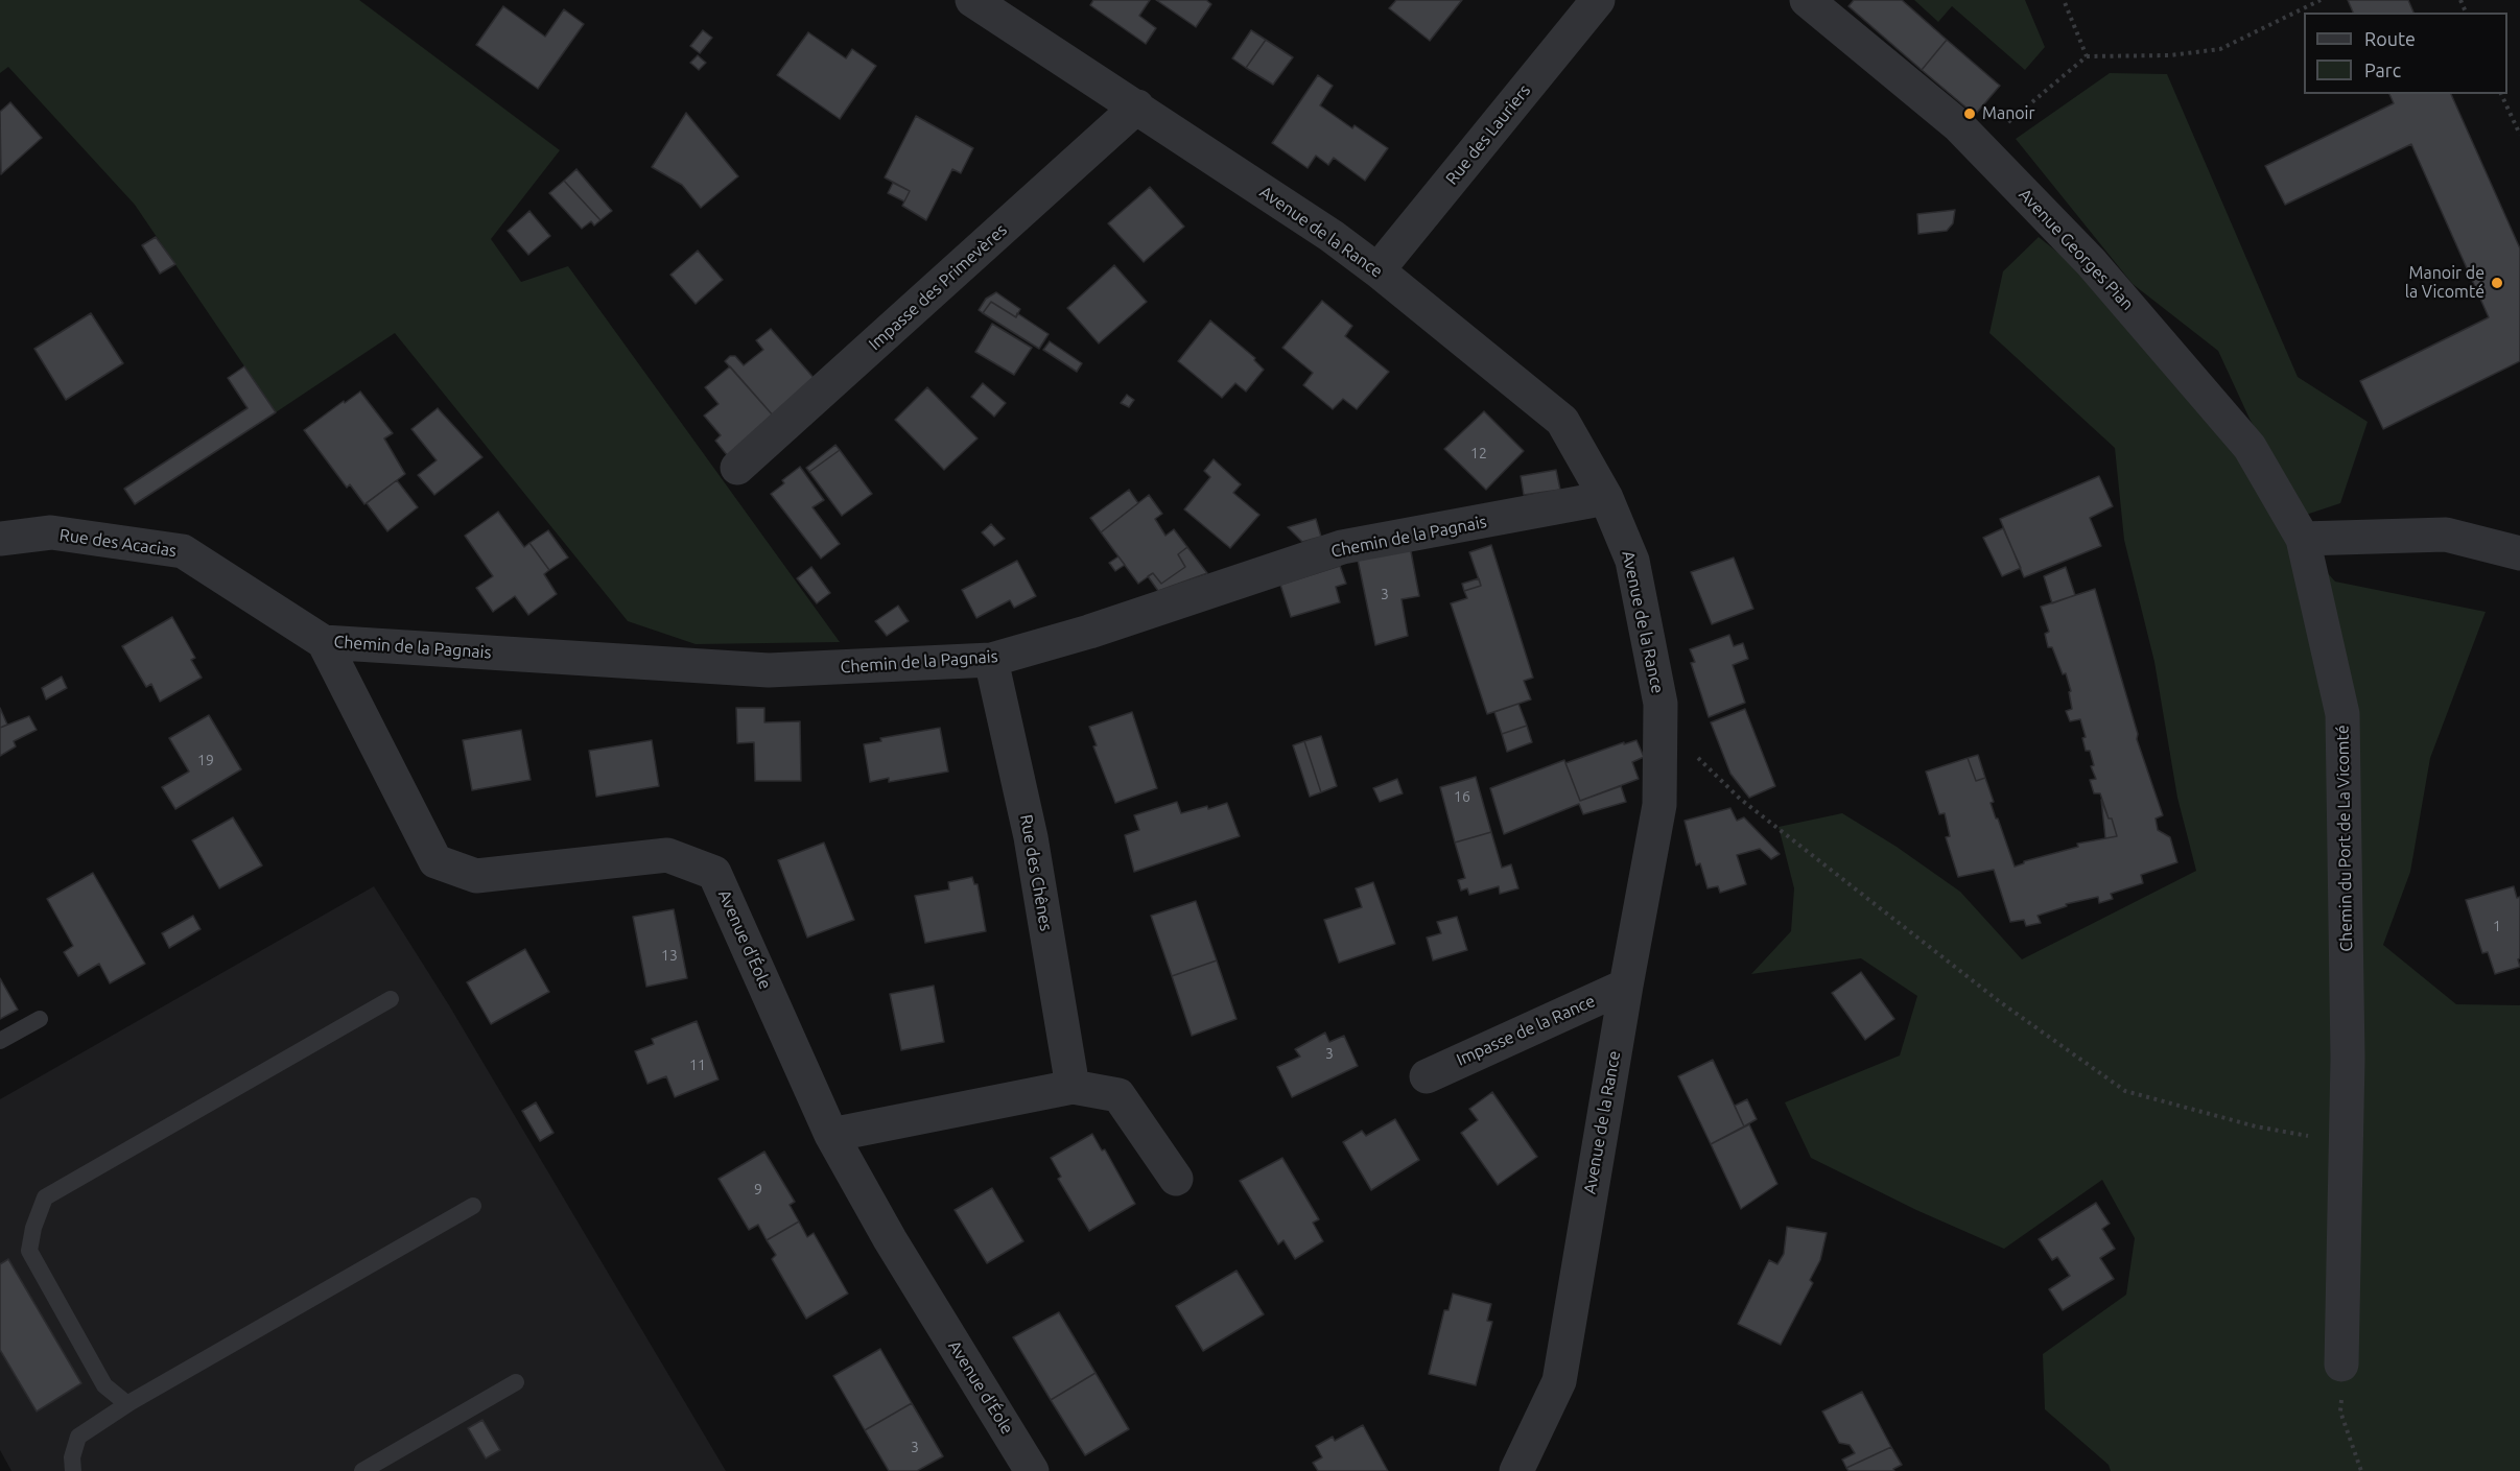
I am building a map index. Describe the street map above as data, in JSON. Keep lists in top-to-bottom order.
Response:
{
  "streets": {
    "street": [
      "Rue des Lauriers",
      "Avenue de la Rance",
      "Avenue Georges Pian",
      "Impasse des Primevères",
      "Chemin de la Pagnais",
      "Rue des Acacias",
      "Chemin du Port de La Vicomté",
      "Rue des Chênes",
      "Avenue d'Éole",
      "Impasse de la Rance"
    ]
  },
  "crossings": [
    ["Rue des Lauriers", "Avenue de la Rance"],
    ["Avenue de la Rance", "Impasse des Primevères"],
    ["Avenue de la Rance", "Chemin de la Pagnais"],
    ["Avenue de la Rance", "Impasse de la Rance"],
    ["Avenue Georges Pian", "Chemin du Port de La Vicomté"],
    ["Chemin de la Pagnais", "Rue des Acacias"],
    ["Chemin de la Pagnais", "Rue des Chênes"],
    ["Chemin de la Pagnais", "Avenue d'Éole"],
    ["Rue des Acacias", "Avenue d'Éole"]
  ],
  "places": ["Manoir", "Manoir de la Vicomté"],
  "house_numbers": [
    "12",
    "3",
    "19",
    "16",
    "1",
    "13",
    "3",
    "11",
    "9",
    "3"
  ],
  "legend": ["Route", "Parc"]
}
